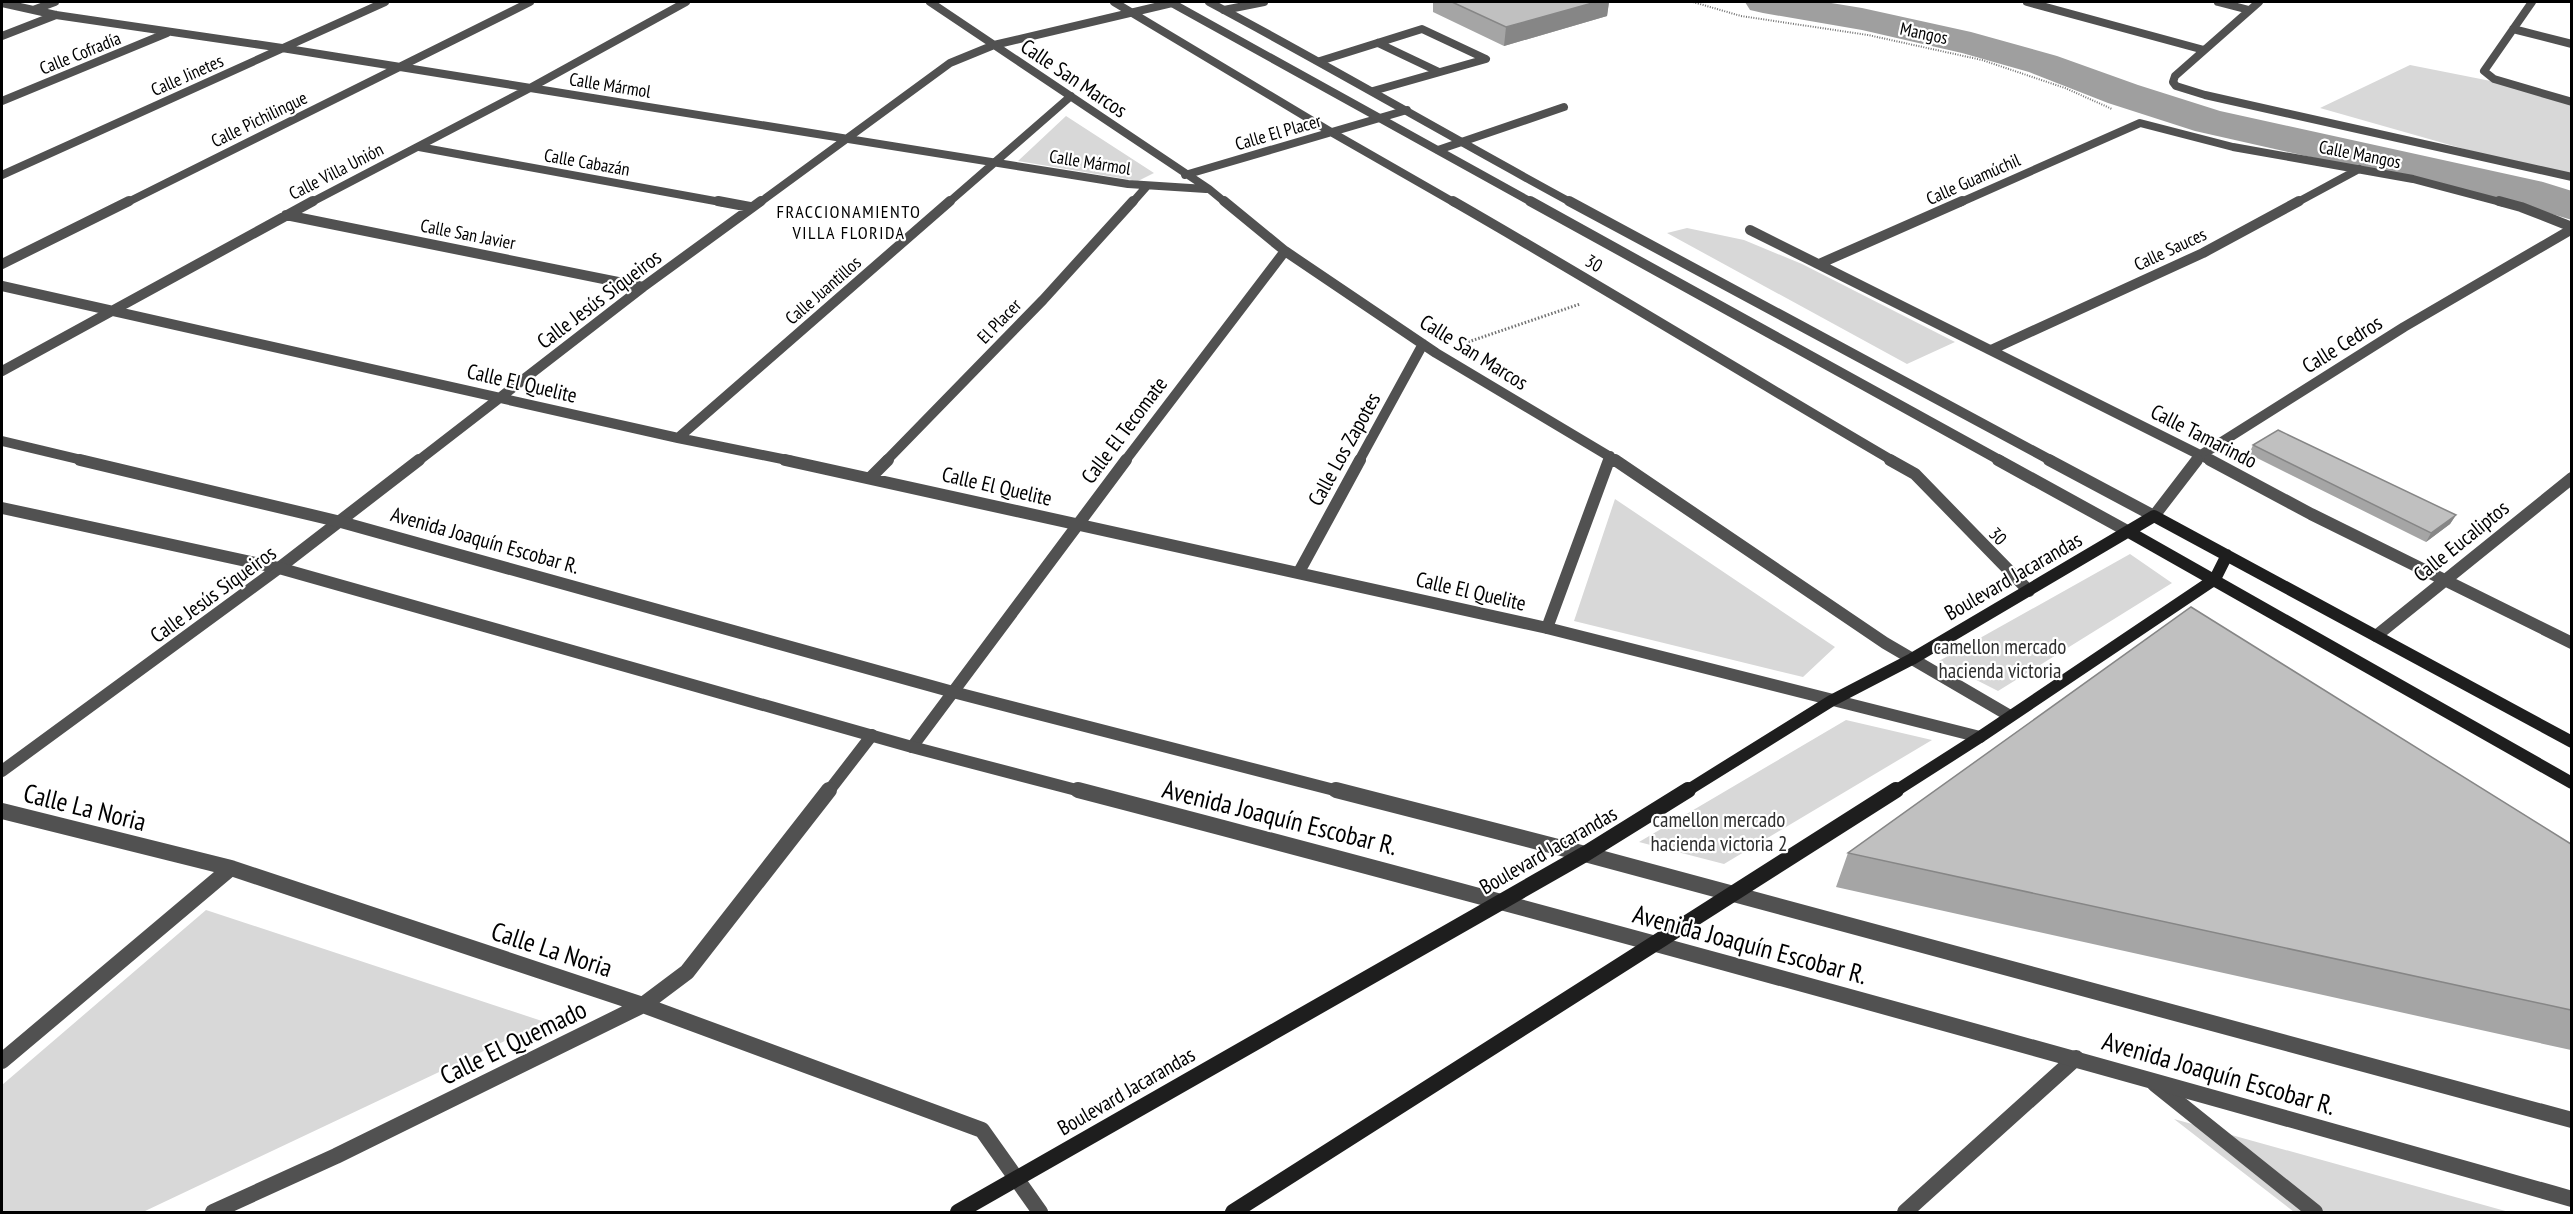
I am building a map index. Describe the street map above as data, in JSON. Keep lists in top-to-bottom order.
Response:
{
  "streets": {
    "main road": ["Boulevard Jacarandas"],
    "street": [
      "Calle Cofradía",
      "Calle Jinetes",
      "Calle San Marcos",
      "Calle Mármol",
      "Calle Pichilingue",
      "Calle El Placer",
      "Calle Mangos",
      "Calle Cabazán",
      "Calle Villa Unión",
      "Calle Guamúchil",
      "Calle San Javier",
      "Calle Sauces",
      "30",
      "Calle Juantillos",
      "Calle Jesús Siqueiros",
      "El Placer",
      "Calle Cedros",
      "Calle El Quelite",
      "Calle El Tecomate",
      "Calle Tamarindo",
      "Calle Los Zapotes",
      "Avenida Joaquín Escobar R.",
      "Calle Eucaliptos",
      "Calle La Noria",
      "Calle El Quemado"
    ],
    "path": ["Mangos"]
  },
  "crossings": [
    ["Mangos", "Calle Mangos"],
    ["Mangos", "Calle Guamúchil"],
    ["Calle Cofradía", "Calle Mármol"],
    ["Calle Jinetes", "Calle Mármol"],
    ["Calle San Marcos", "Calle Mármol"],
    ["Calle San Marcos", "Calle El Placer"],
    ["Calle San Marcos", "Calle Juantillos"],
    ["Calle San Marcos", "Calle Jesús Siqueiros"],
    ["Calle San Marcos", "Calle El Tecomate"],
    ["Calle San Marcos", "Calle Los Zapotes"],
    ["Calle San Marcos", "Boulevard Jacarandas"],
    ["Calle Mármol", "Calle Pichilingue"],
    ["Calle Mármol", "Calle Villa Unión"],
    ["Calle Mármol", "Calle Juantillos"],
    ["Calle Mármol", "Calle Jesús Siqueiros"],
    ["Calle Mármol", "El Placer"],
    ["Calle El Placer", "30"],
    ["Calle Mangos", "Calle Guamúchil"],
    ["Calle Mangos", "Calle Sauces"],
    ["Calle Mangos", "Calle Cedros"],
    ["Calle Cabazán", "Calle Villa Unión"],
    ["Calle Cabazán", "Calle Jesús Siqueiros"],
    ["Calle Villa Unión", "Calle San Javier"],
    ["Calle Villa Unión", "Calle El Quelite"],
    ["Calle Guamúchil", "Calle Tamarindo"],
    ["Calle San Javier", "Calle Jesús Siqueiros"],
    ["Calle Sauces", "Calle Tamarindo"],
    ["30", "Calle Jesús Siqueiros"],
    ["30", "Boulevard Jacarandas"],
    ["Calle Juantillos", "Calle El Quelite"],
    ["Calle Jesús Siqueiros", "Calle El Quelite"],
    ["Calle Jesús Siqueiros", "Avenida Joaquín Escobar R."],
    ["El Placer", "Calle El Quelite"],
    ["Calle Cedros", "Calle Tamarindo"],
    ["Calle Cedros", "Boulevard Jacarandas"],
    ["Calle El Quelite", "Calle El Tecomate"],
    ["Calle El Quelite", "Calle Los Zapotes"],
    ["Calle El Quelite", "Boulevard Jacarandas"],
    ["Calle El Tecomate", "Avenida Joaquín Escobar R."],
    ["Calle Tamarindo", "Calle Eucaliptos"],
    ["Avenida Joaquín Escobar R.", "Boulevard Jacarandas"],
    ["Avenida Joaquín Escobar R.", "Calle El Quemado"],
    ["Boulevard Jacarandas", "Calle La Noria"],
    ["Calle La Noria", "Calle El Quemado"]
  ],
  "districts": ["FRACCIONAMIENTO VILLA FLORIDA"],
  "parks": ["camellon mercado hacienda victoria", "camellon mercado hacienda victoria 2"]
}
